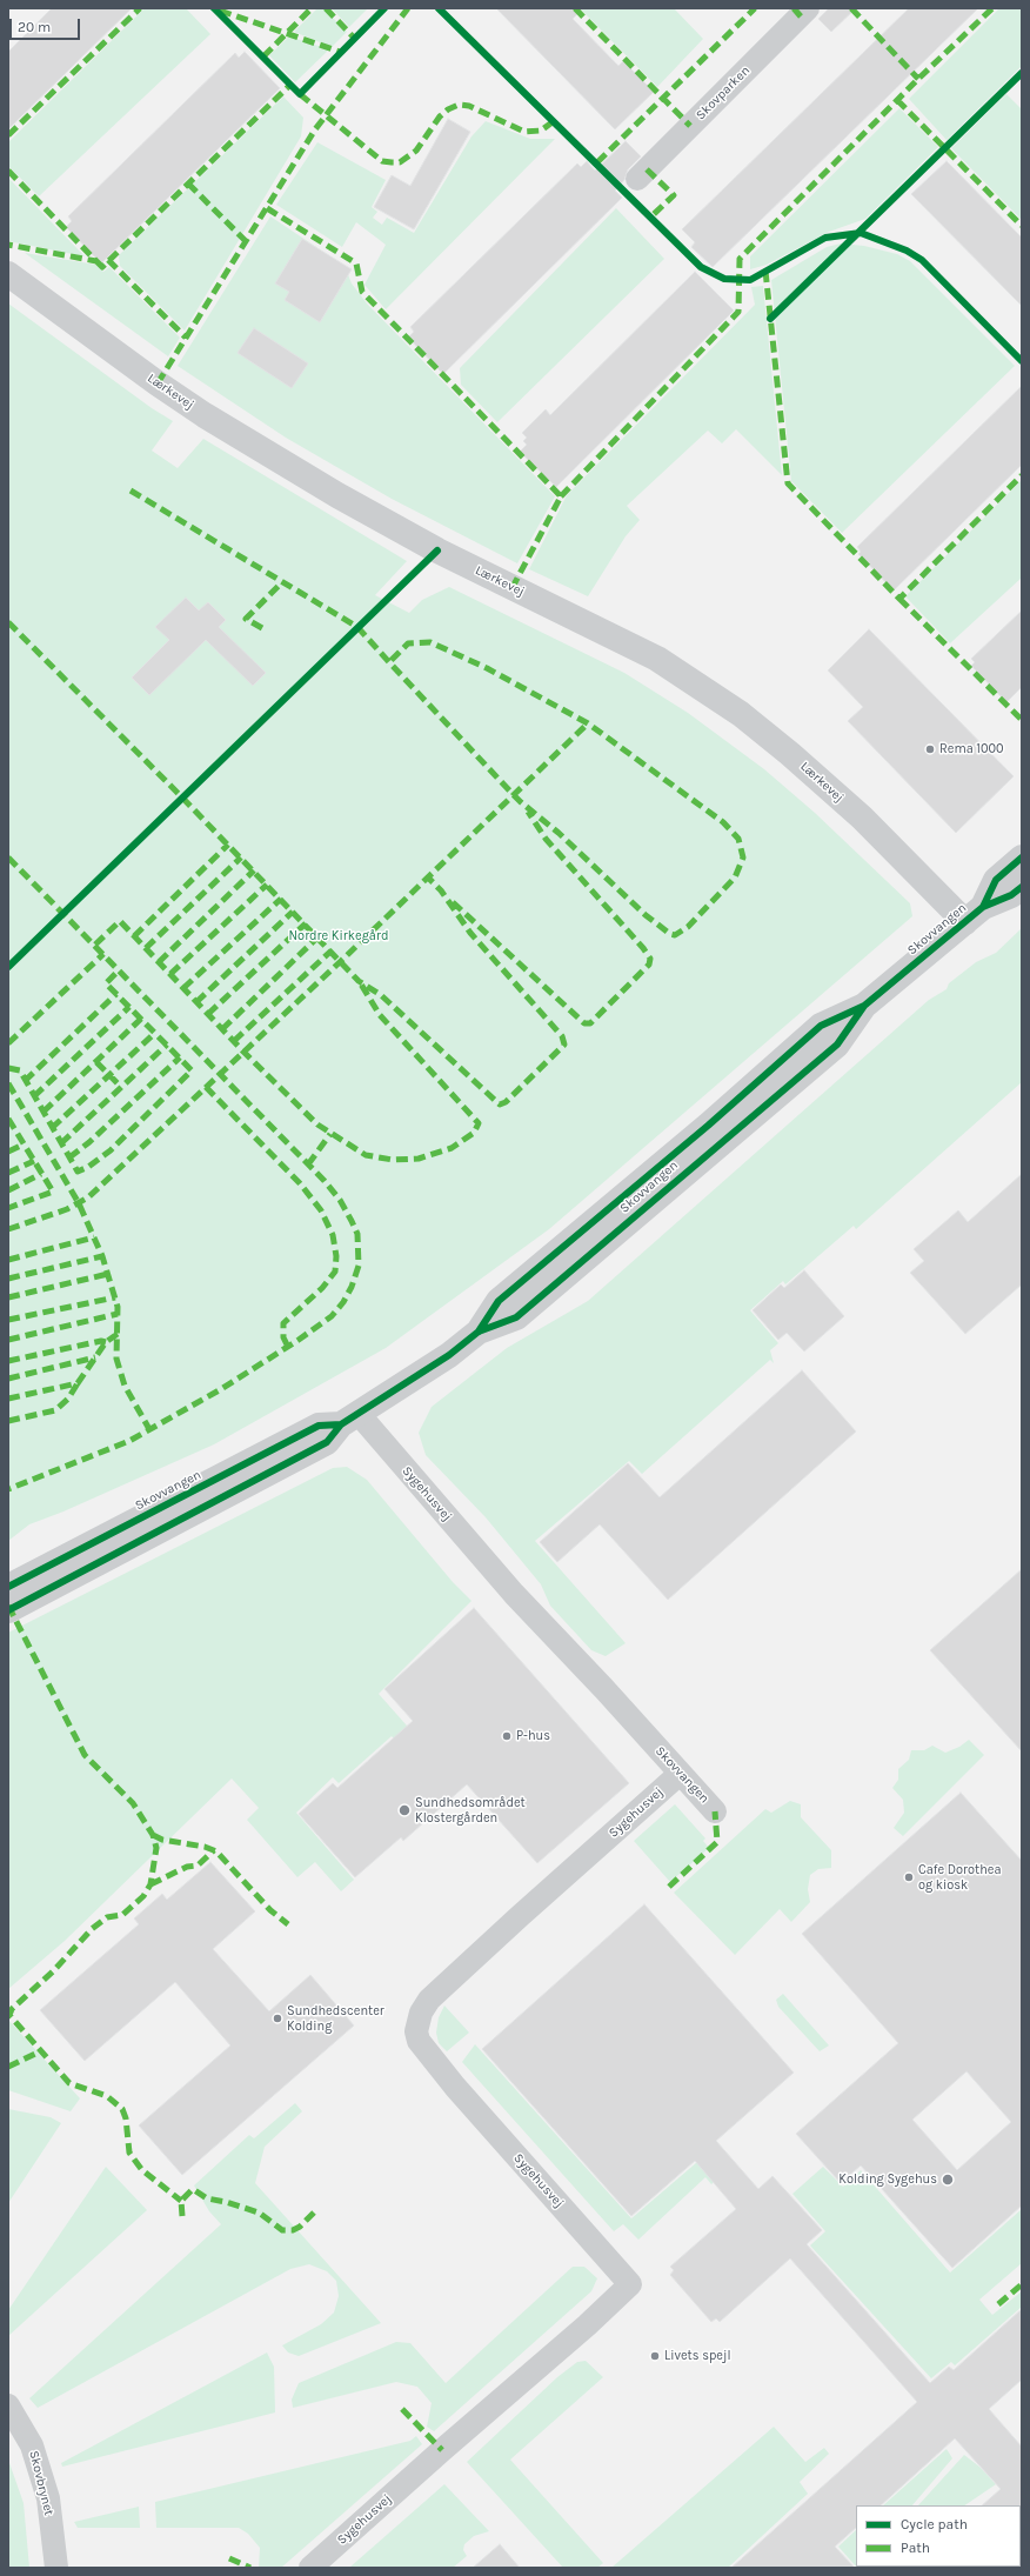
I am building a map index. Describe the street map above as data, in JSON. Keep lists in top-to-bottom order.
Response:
{
  "streets": {
    "street": [
      "Skovparken",
      "Lærkevej",
      "Skovvangen",
      "Sygehusvej",
      "Skovbrynet"
    ]
  },
  "crossings": [
    ["Lærkevej", "Skovvangen"],
    ["Skovvangen", "Sygehusvej"]
  ],
  "parks": ["Nordre Kirkegård"],
  "places": [
    "Rema 1000",
    "P-hus",
    "Sundhedsområdet Klostergården",
    "Cafe Dorothea og kiosk",
    "Sundhedscenter Kolding",
    "Kolding Sygehus",
    "Livets spejl"
  ],
  "legend": ["Cycle path", "Path"],
  "scale_bar": "20 m"
}
